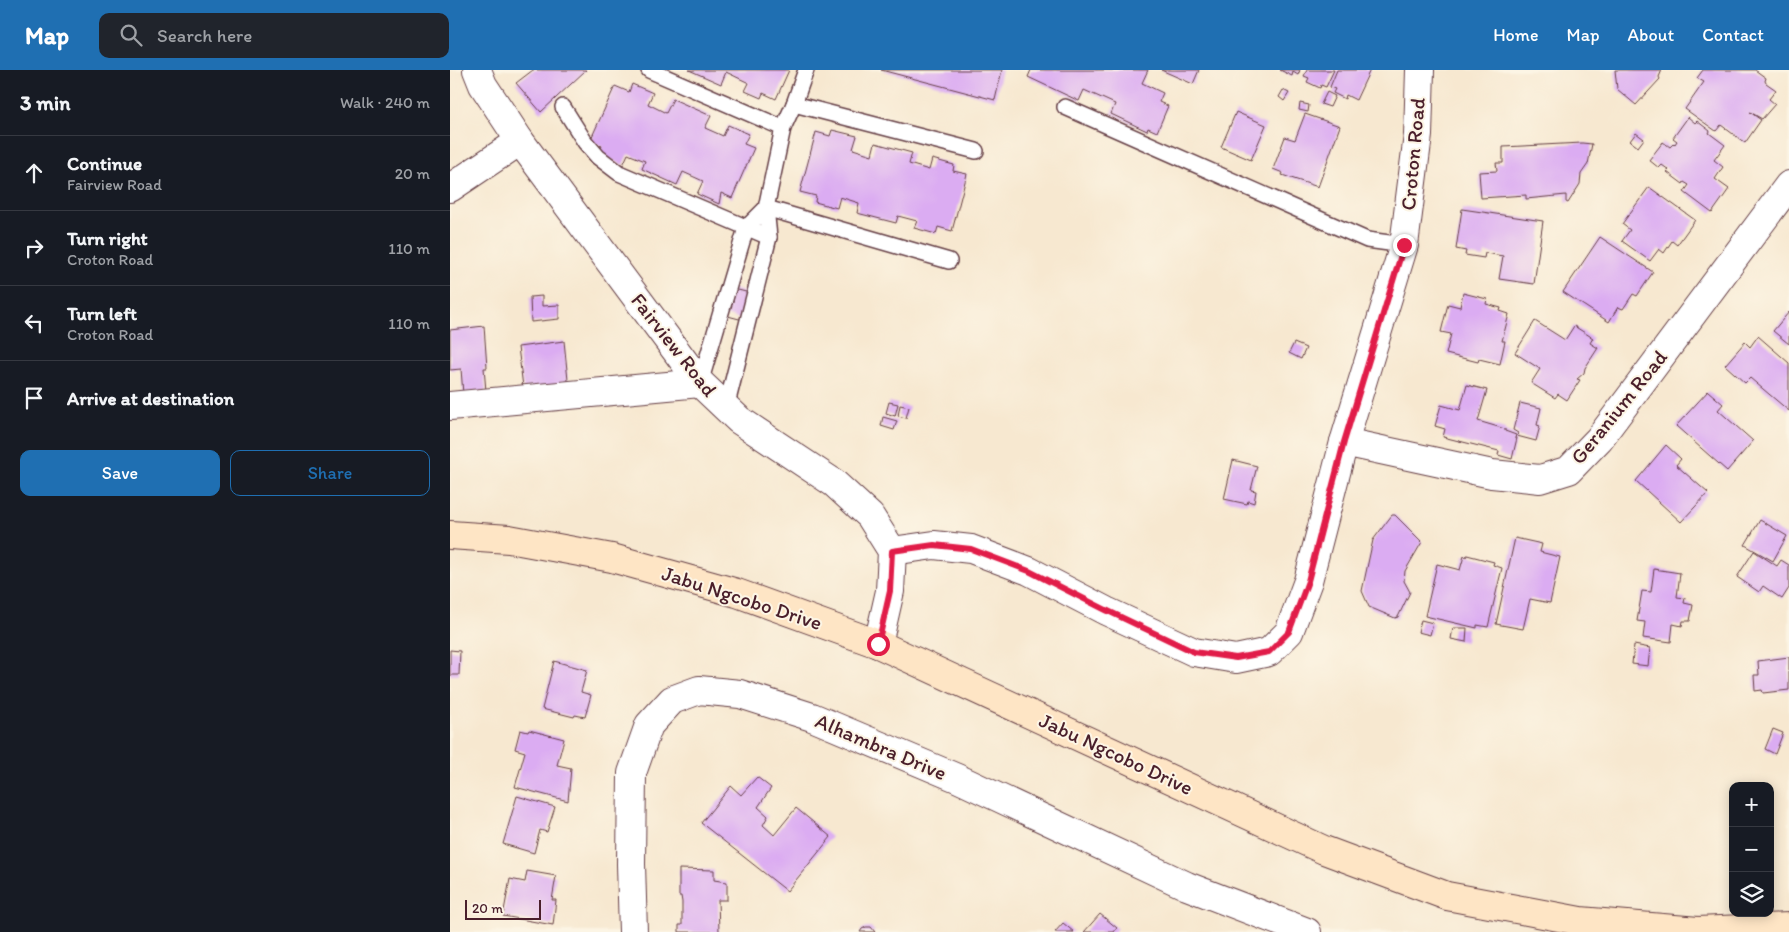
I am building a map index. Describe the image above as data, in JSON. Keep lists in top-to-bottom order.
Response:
{
  "streets": {
    "main road": ["Jabu Ngcobo Drive"],
    "street": [
      "Croton Road",
      "Fairview Road",
      "Geranium Road",
      "Alhambra Drive"
    ]
  },
  "crossings": [
    ["Croton Road", "Fairview Road"],
    ["Croton Road", "Geranium Road"]
  ],
  "scale_bar": "20 m",
  "page": {
    "header": "Map",
    "search": "Search here",
    "nav": [
      "Home",
      "Map",
      "About",
      "Contact"
    ],
    "heading": ["3 min", "Walk · 240 m"],
    "list": [
      ["Continue", "Fairview Road", "20 m"],
      ["Turn right", "Croton Road", "110 m"],
      ["Turn left", "Croton Road", "110 m"],
      "Arrive at destination"
    ],
    "buttons": ["Save", "Share"],
    "map_buttons": ["+", "−"],
    "scale": "20 m"
  }
}
